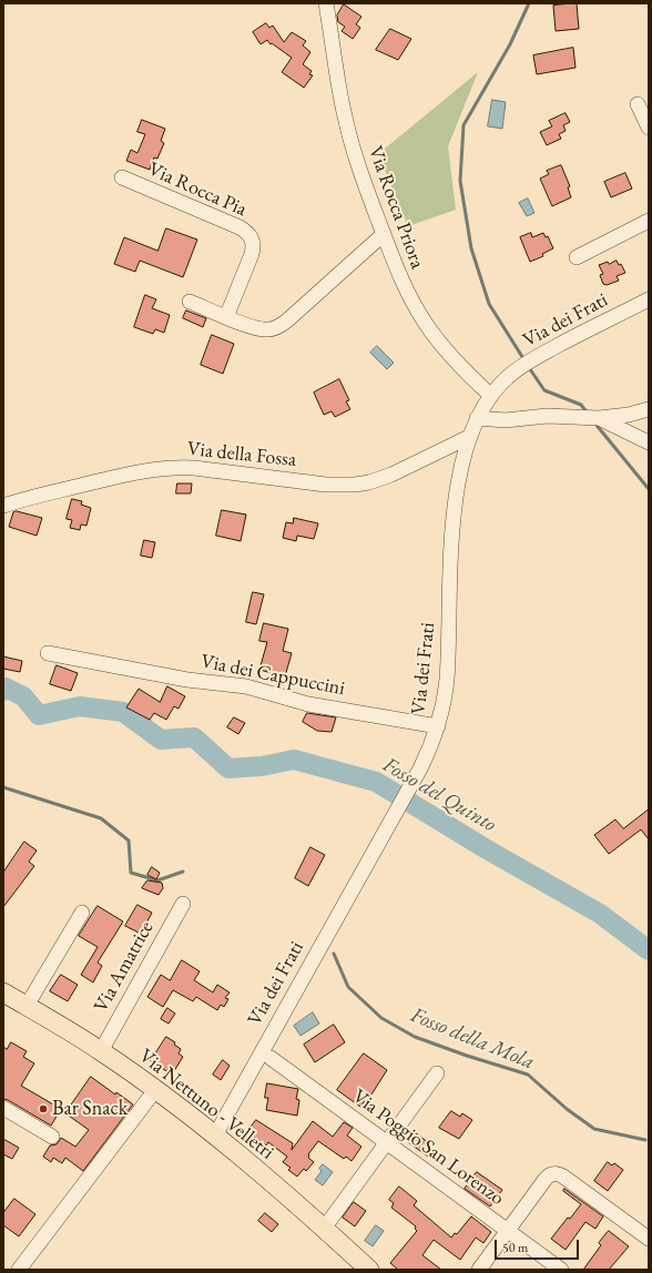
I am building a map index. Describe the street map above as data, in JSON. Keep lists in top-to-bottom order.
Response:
{
  "streets": {
    "main road": ["Via Nettuno - Velletri"],
    "street": [
      "Via Rocca Pia",
      "Via Rocca Priora",
      "Via dei Frati",
      "Via della Fossa",
      "Via dei Cappuccini",
      "Via Amatrice",
      "Via Poggio San Lorenzo"
    ]
  },
  "crossings": [
    ["Via Rocca Priora", "Via dei Frati"],
    ["Via dei Frati", "Via della Fossa"],
    ["Via dei Frati", "Via dei Cappuccini"],
    ["Via dei Frati", "Via Nettuno - Velletri"],
    ["Via Amatrice", "Via Nettuno - Velletri"]
  ],
  "water": ["Fosso del Quinto", "Fosso della Mola"],
  "places": ["Bar Snack"],
  "scale_bar": "50 m"
}
